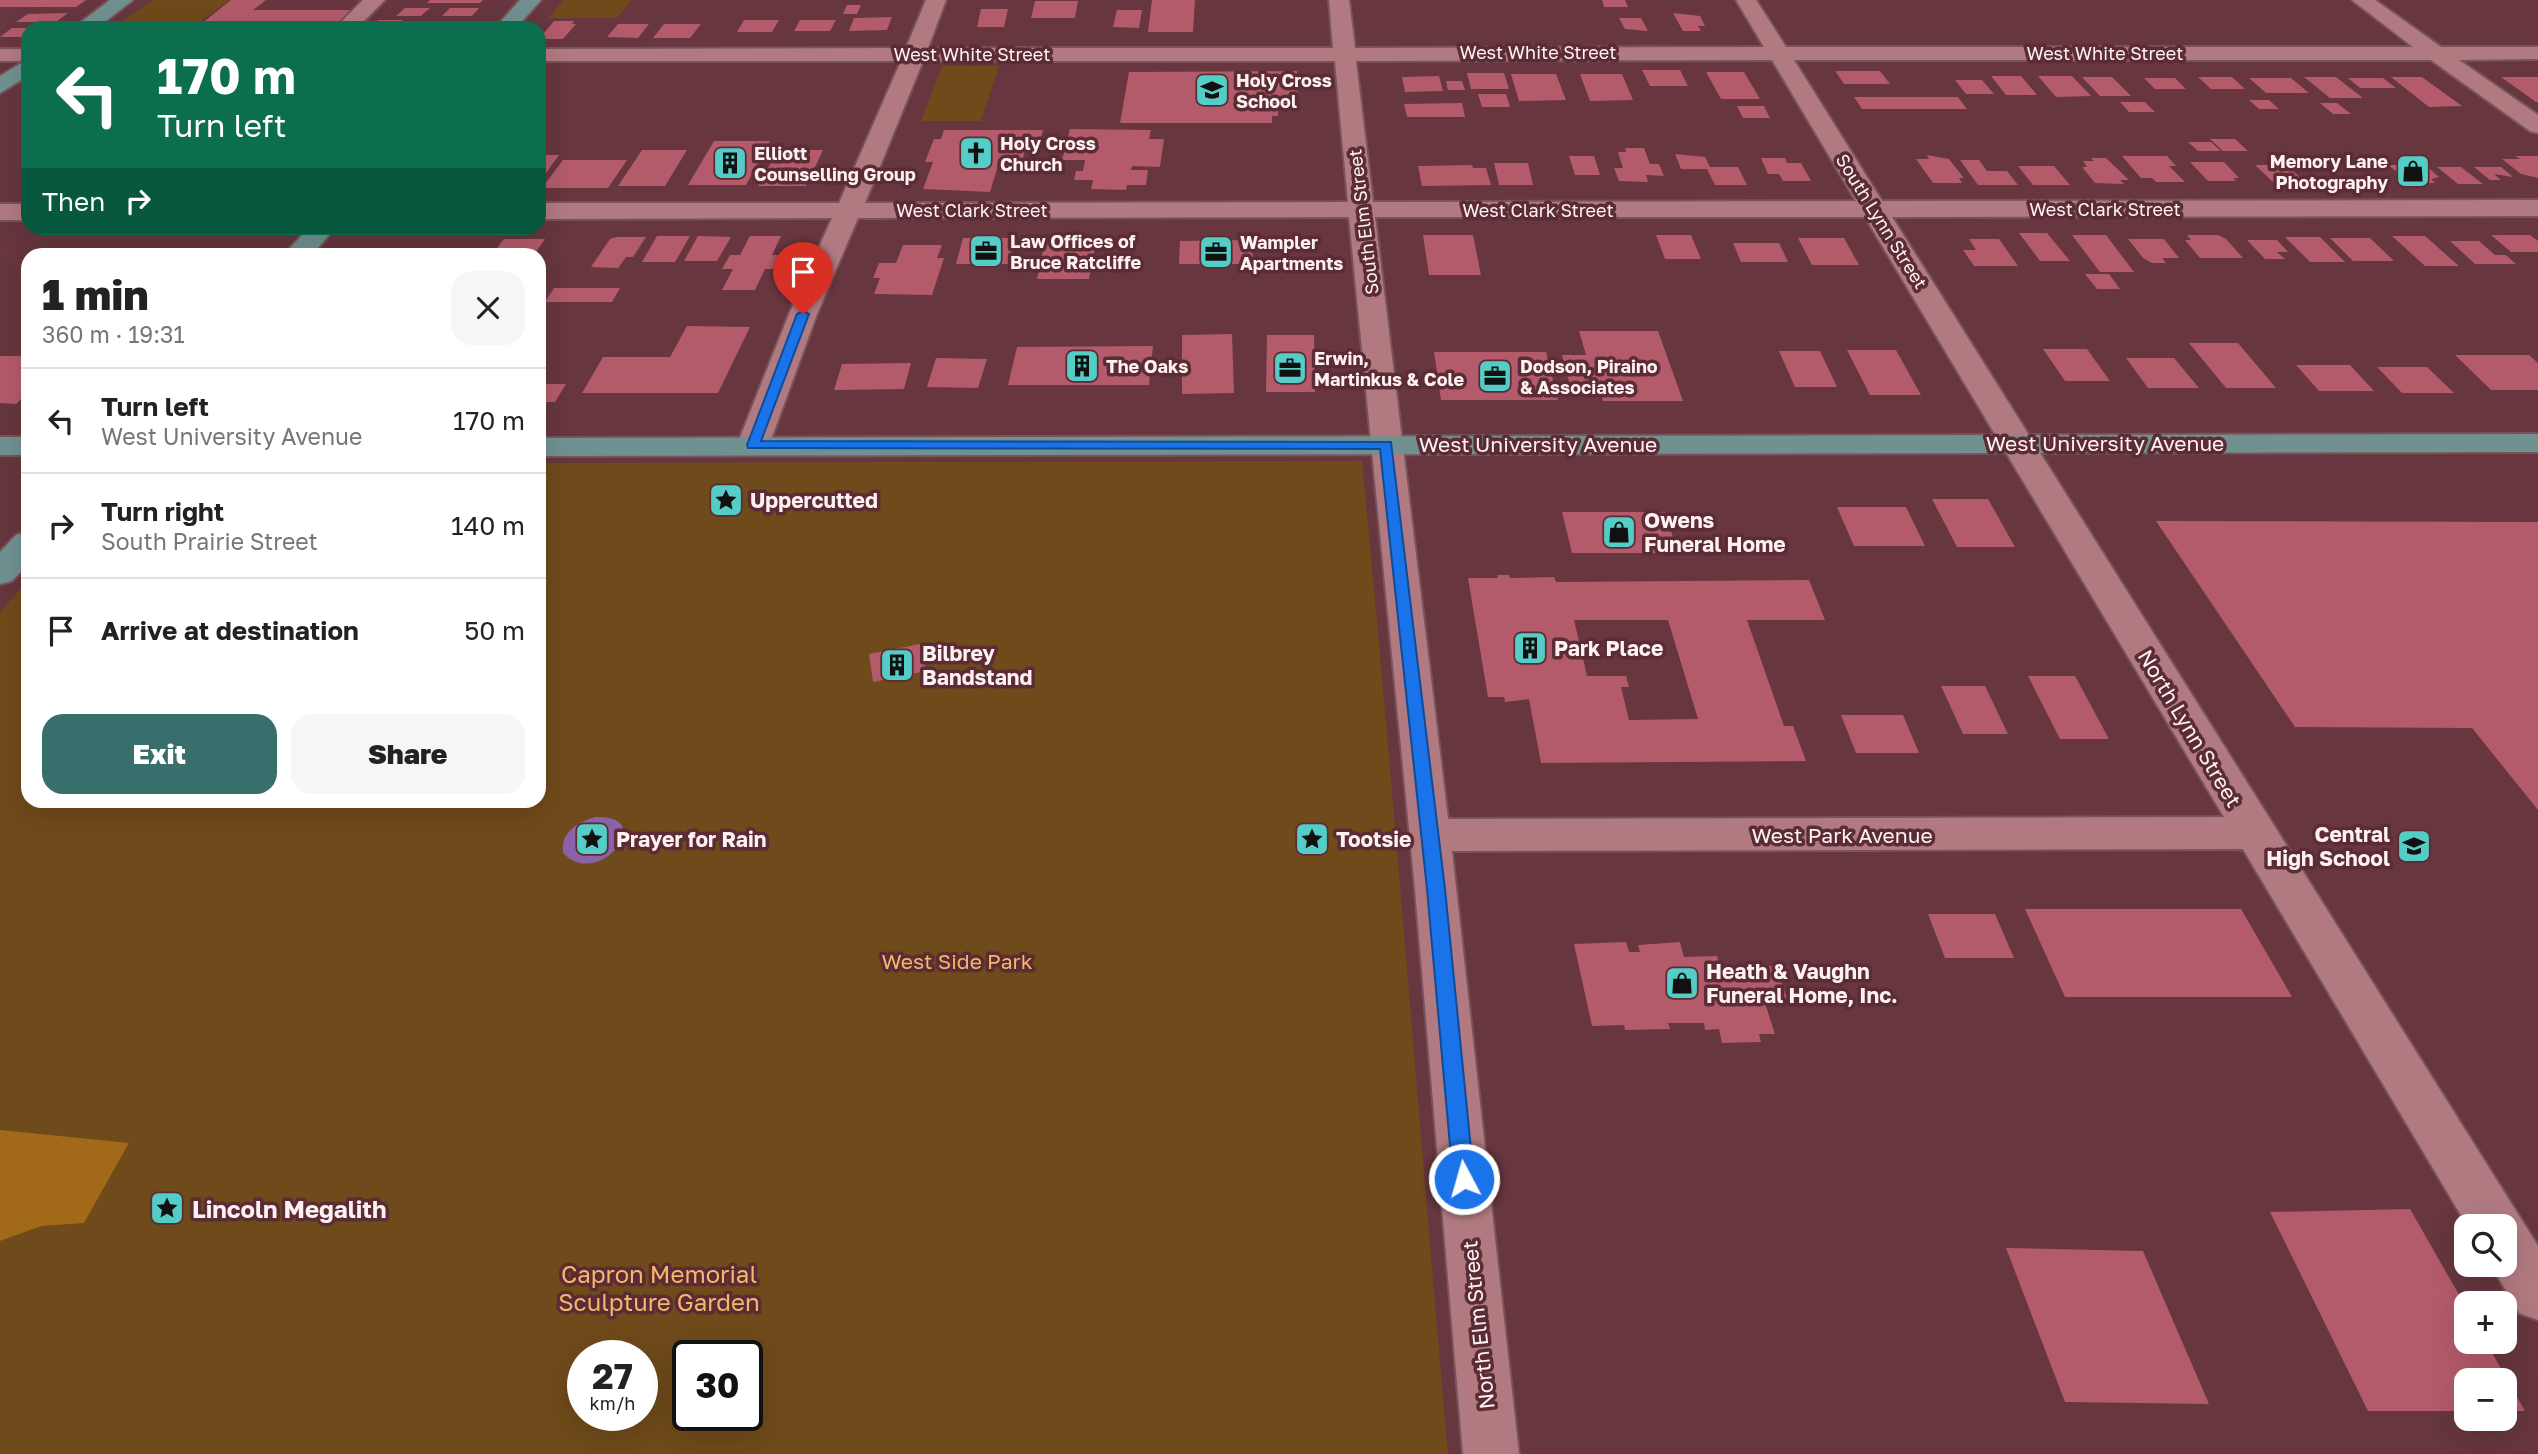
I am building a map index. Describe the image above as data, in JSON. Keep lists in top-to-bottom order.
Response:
{
  "streets": {
    "main road": ["West University Avenue"],
    "street": [
      "West White Street",
      "West Clark Street",
      "South Lynn Street",
      "South Elm Street",
      "North Lynn Street",
      "West Park Avenue",
      "North Elm Street"
    ]
  },
  "crossings": [
    ["West White Street", "South Lynn Street"],
    ["West White Street", "South Elm Street"],
    ["West Clark Street", "South Lynn Street"],
    ["West Clark Street", "South Elm Street"],
    ["South Lynn Street", "West University Avenue"],
    ["South Lynn Street", "North Lynn Street"],
    ["South Elm Street", "West University Avenue"],
    ["South Elm Street", "North Elm Street"],
    ["West University Avenue", "North Lynn Street"],
    ["West University Avenue", "North Elm Street"],
    ["North Lynn Street", "West Park Avenue"],
    ["West Park Avenue", "North Elm Street"]
  ],
  "parks": ["West Side Park", "Capron Memorial Sculpture Garden"],
  "places": {
    "school or university": ["Holy Cross School", "Central High School"],
    "church": ["Holy Cross Church"],
    "building": [
      "Elliott Counselling Group",
      "The Oaks",
      "Park Place",
      "Bilbrey Bandstand"
    ],
    "shop": ["Memory Lane Photography", "Owens Funeral Home", "Heath & Vaughn Funeral Home, Inc."],
    "office": [
      "Law Offices of Bruce Ratcliffe",
      "Wampler Apartments",
      "Erwin, Martinkus & Cole",
      "Dodson, Piraino & Associates"
    ],
    "place": [
      "Uppercutted",
      "Prayer for Rain",
      "Tootsie",
      "Lincoln Megalith"
    ]
  },
  "page": {
    "turn": ["170 m", "Turn left"],
    "then": "Then",
    "heading": ["1 min", "360 m · 19:31"],
    "list": [
      {
        "name": "Turn left",
        "note": "West University Avenue",
        "value": "170 m"
      },
      {
        "name": "Turn right",
        "note": "South Prairie Street",
        "value": "140 m"
      },
      {
        "name": "Arrive at destination",
        "value": "50 m"
      }
    ],
    "buttons": ["Exit", "Share"],
    "map_buttons": ["+", "−"],
    "speed": "27 km/h",
    "limit": "30"
  }
}
